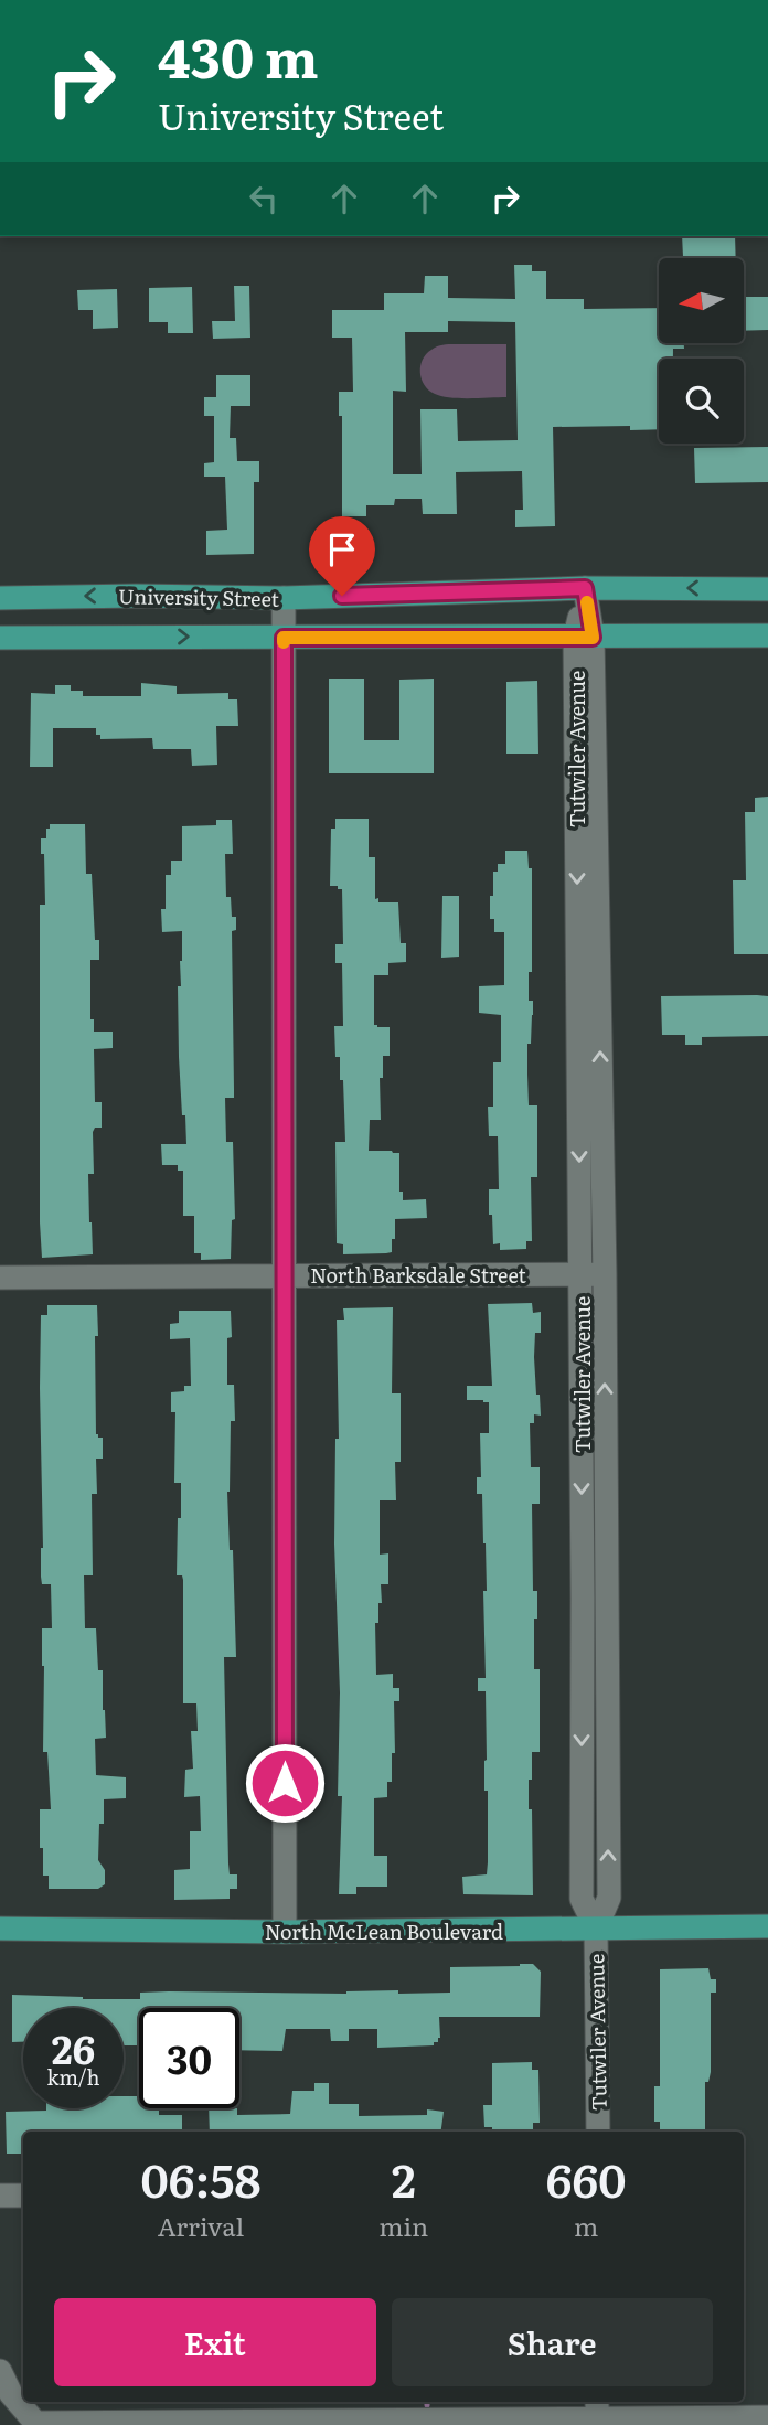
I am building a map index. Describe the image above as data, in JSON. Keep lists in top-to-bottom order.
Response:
{
  "streets": {
    "main road": ["University Street", "North McLean Boulevard"],
    "street": ["Tutwiler Avenue", "North Barksdale Street"]
  },
  "crossings": [
    ["University Street", "Tutwiler Avenue"],
    ["Tutwiler Avenue", "North Barksdale Street"],
    ["Tutwiler Avenue", "North McLean Boulevard"]
  ],
  "north": "left",
  "page": {
    "turn": ["430 m", "University Street"],
    "speed": "26 km/h",
    "limit": "30",
    "eta": [
      "06:58",
      "Arrival",
      "2",
      "min",
      "660",
      "m"
    ],
    "buttons": ["Exit", "Share"]
  }
}
